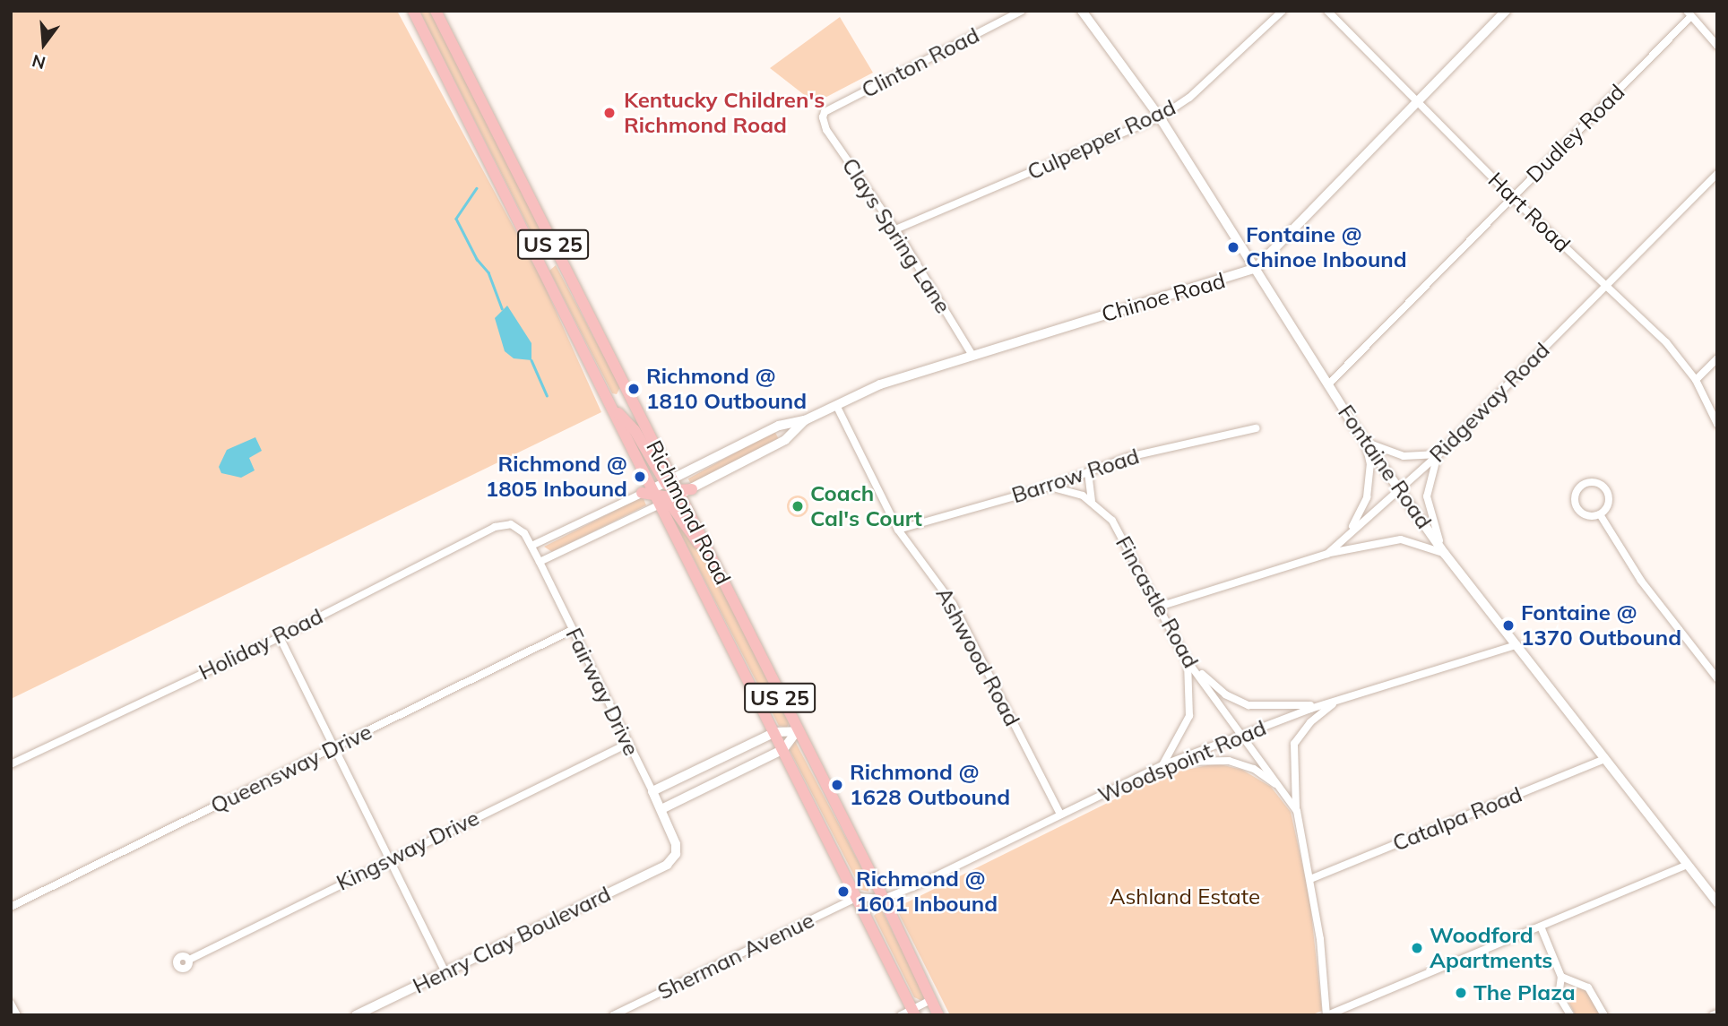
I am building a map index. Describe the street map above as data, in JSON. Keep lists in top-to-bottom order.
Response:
{
  "streets": {
    "main road": ["US 25", "Richmond Road"],
    "street": [
      "Clinton Road",
      "Dudley Road",
      "Culpepper Road",
      "Hart Road",
      "Clays Spring Lane",
      "Chinoe Road",
      "Ridgeway Road",
      "Fontaine Road",
      "Barrow Road",
      "Fincastle Road",
      "Holiday Road",
      "Ashwood Road",
      "Fairway Drive",
      "Woodspoint Road",
      "Queensway Drive",
      "Catalpa Road",
      "Kingsway Drive",
      "Henry Clay Boulevard",
      "Sherman Avenue"
    ]
  },
  "crossings": [
    ["Clinton Road", "Clays Spring Lane"],
    ["Dudley Road", "Hart Road"],
    ["Dudley Road", "Fontaine Road"],
    ["Culpepper Road", "Clays Spring Lane"],
    ["Culpepper Road", "Fontaine Road"],
    ["Hart Road", "Chinoe Road"],
    ["Hart Road", "Ridgeway Road"],
    ["Clays Spring Lane", "Chinoe Road"],
    ["Chinoe Road", "Fontaine Road"],
    ["Chinoe Road", "Richmond Road"],
    ["Chinoe Road", "Ashwood Road"],
    ["Ridgeway Road", "Fontaine Road"],
    ["Ridgeway Road", "Fincastle Road"],
    ["Fontaine Road", "Woodspoint Road"],
    ["Fontaine Road", "Catalpa Road"],
    ["Barrow Road", "Fincastle Road"],
    ["Barrow Road", "Ashwood Road"],
    ["Richmond Road", "Woodspoint Road"],
    ["Richmond Road", "Sherman Avenue"],
    ["Fincastle Road", "Woodspoint Road"],
    ["Fincastle Road", "Catalpa Road"],
    ["Holiday Road", "Fairway Drive"],
    ["Ashwood Road", "Woodspoint Road"],
    ["Fairway Drive", "Queensway Drive"],
    ["Fairway Drive", "Kingsway Drive"],
    ["Fairway Drive", "Henry Clay Boulevard"],
    ["Woodspoint Road", "Sherman Avenue"]
  ],
  "parks": ["Ashland Estate"],
  "places": [
    "Kentucky Children's Richmond Road",
    "Fontaine @ Chinoe Inbound",
    "Richmond @ 1810 Outbound",
    "Richmond @ 1805 Inbound",
    "Coach Cal's Court",
    "Fontaine @ 1370 Outbound",
    "Richmond @ 1628 Outbound",
    "Richmond @ 1601 Inbound",
    "Woodford Apartments",
    "The Plaza"
  ],
  "north": "bottom"
}
